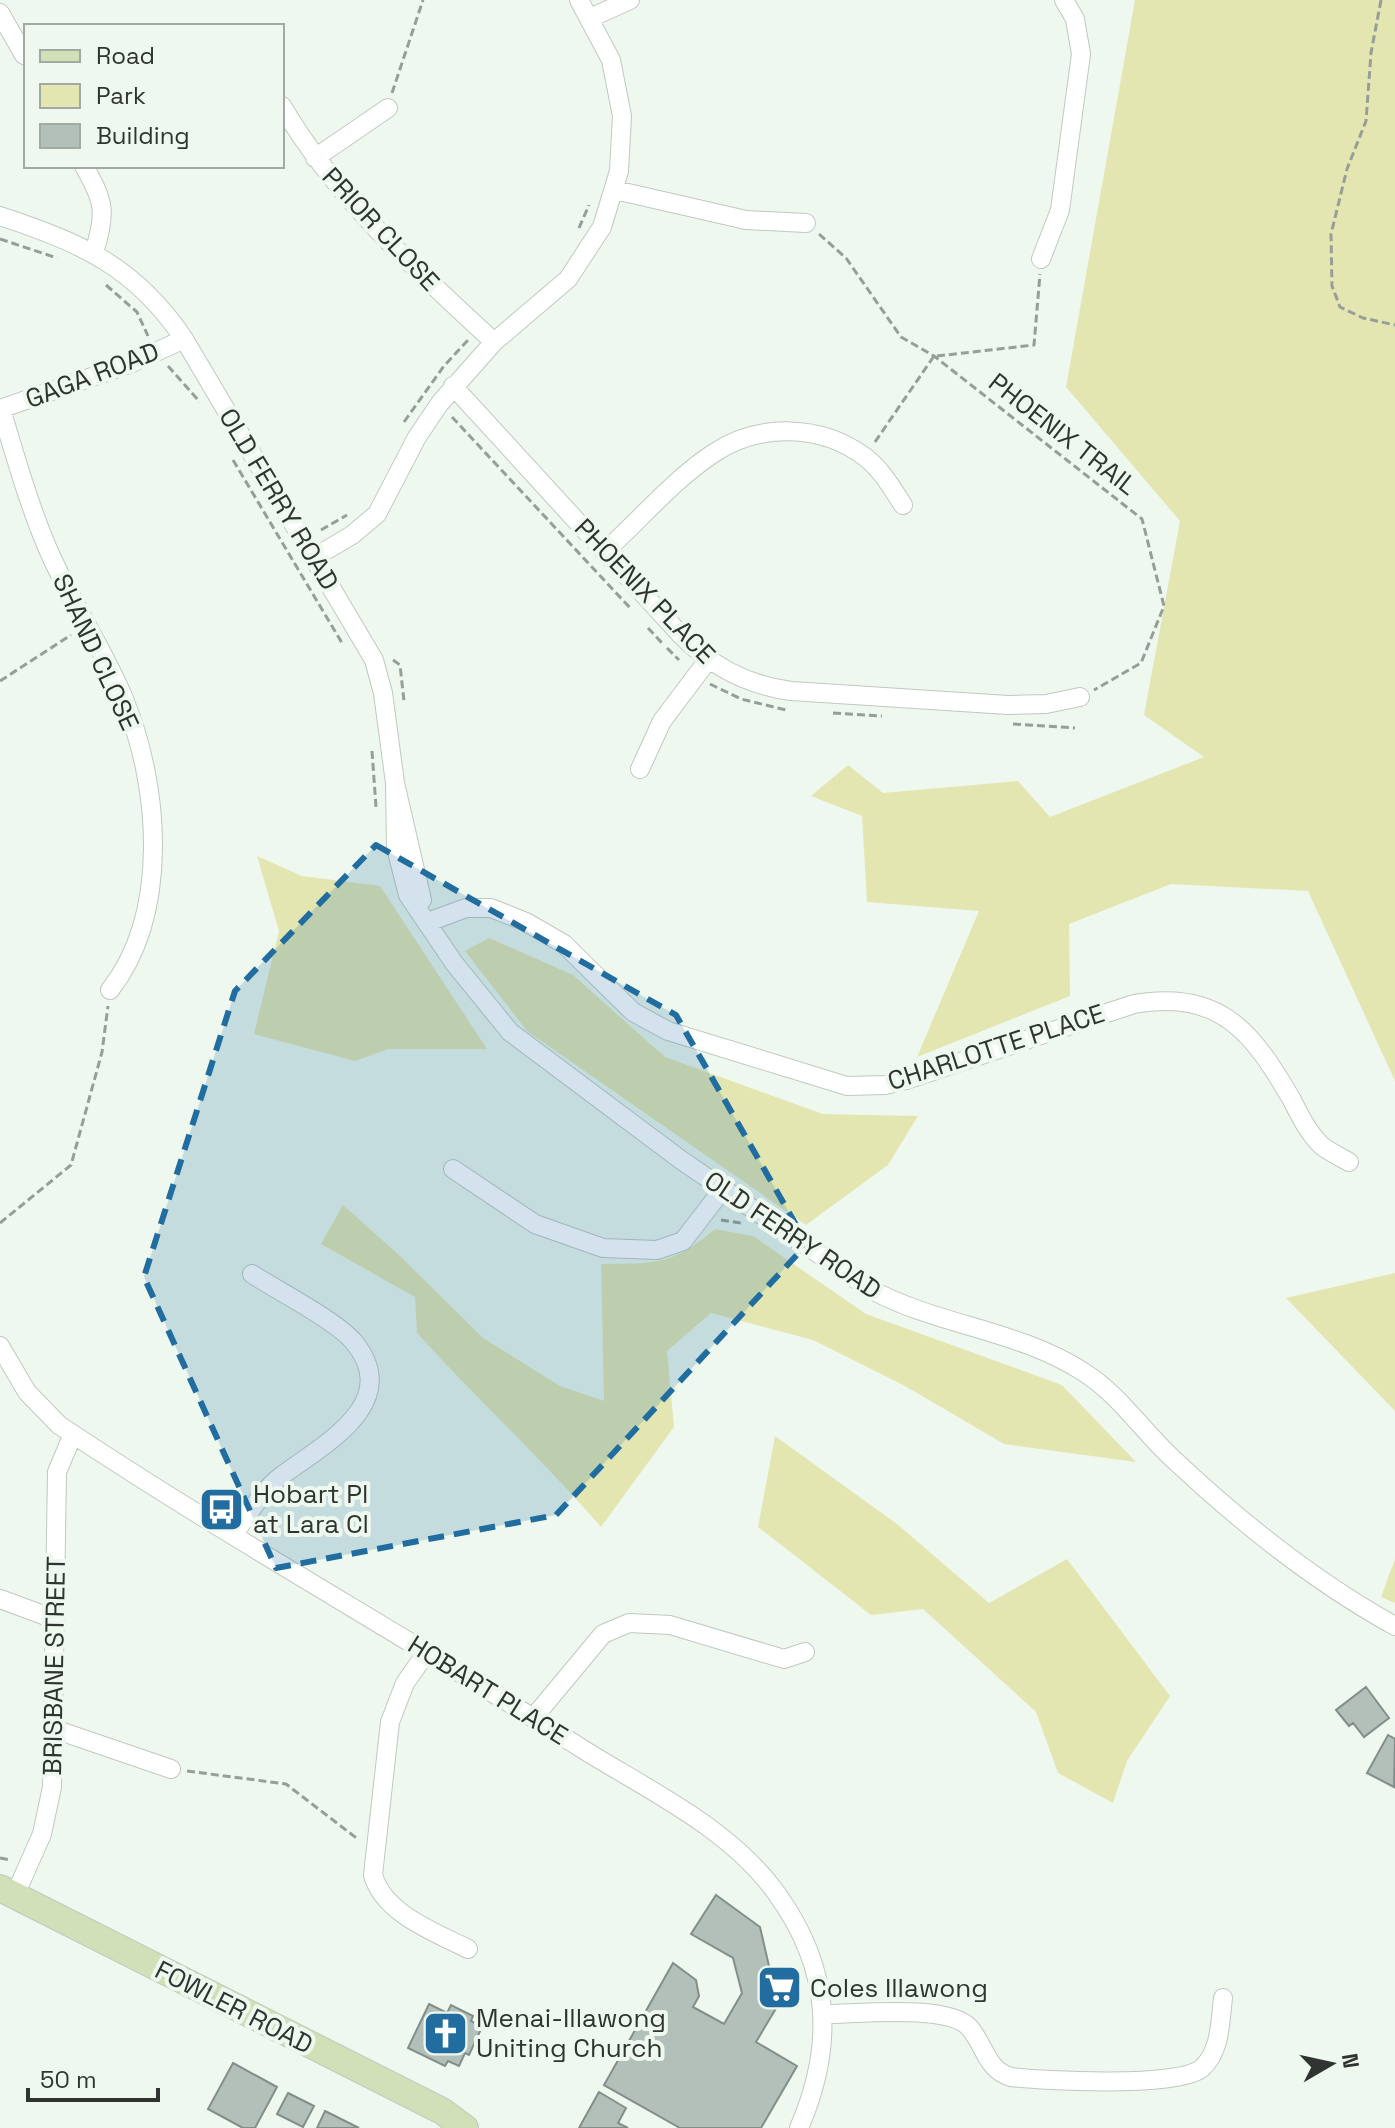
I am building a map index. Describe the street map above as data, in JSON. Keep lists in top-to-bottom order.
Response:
{
  "streets": {
    "street": [
      "PRIOR CLOSE",
      "GAGA ROAD",
      "OLD FERRY ROAD",
      "PHOENIX PLACE",
      "SHAND CLOSE",
      "CHARLOTTE PLACE",
      "BRISBANE STREET",
      "HOBART PLACE",
      "FOWLER ROAD"
    ],
    "path": ["PHOENIX TRAIL"]
  },
  "crossings": [
    ["GAGA ROAD", "OLD FERRY ROAD"],
    ["GAGA ROAD", "SHAND CLOSE"],
    ["PHOENIX TRAIL", "PHOENIX PLACE"],
    ["OLD FERRY ROAD", "CHARLOTTE PLACE"],
    ["BRISBANE STREET", "HOBART PLACE"],
    ["BRISBANE STREET", "FOWLER ROAD"]
  ],
  "places": {
    "bus stop": ["Hobart Pl at Lara Cl"],
    "supermarket": ["Coles Illawong"],
    "church": ["Menai-Illawong Uniting Church"]
  },
  "legend": ["Road", "Park", "Building"],
  "scale_bar": "50 m",
  "north": "right"
}
